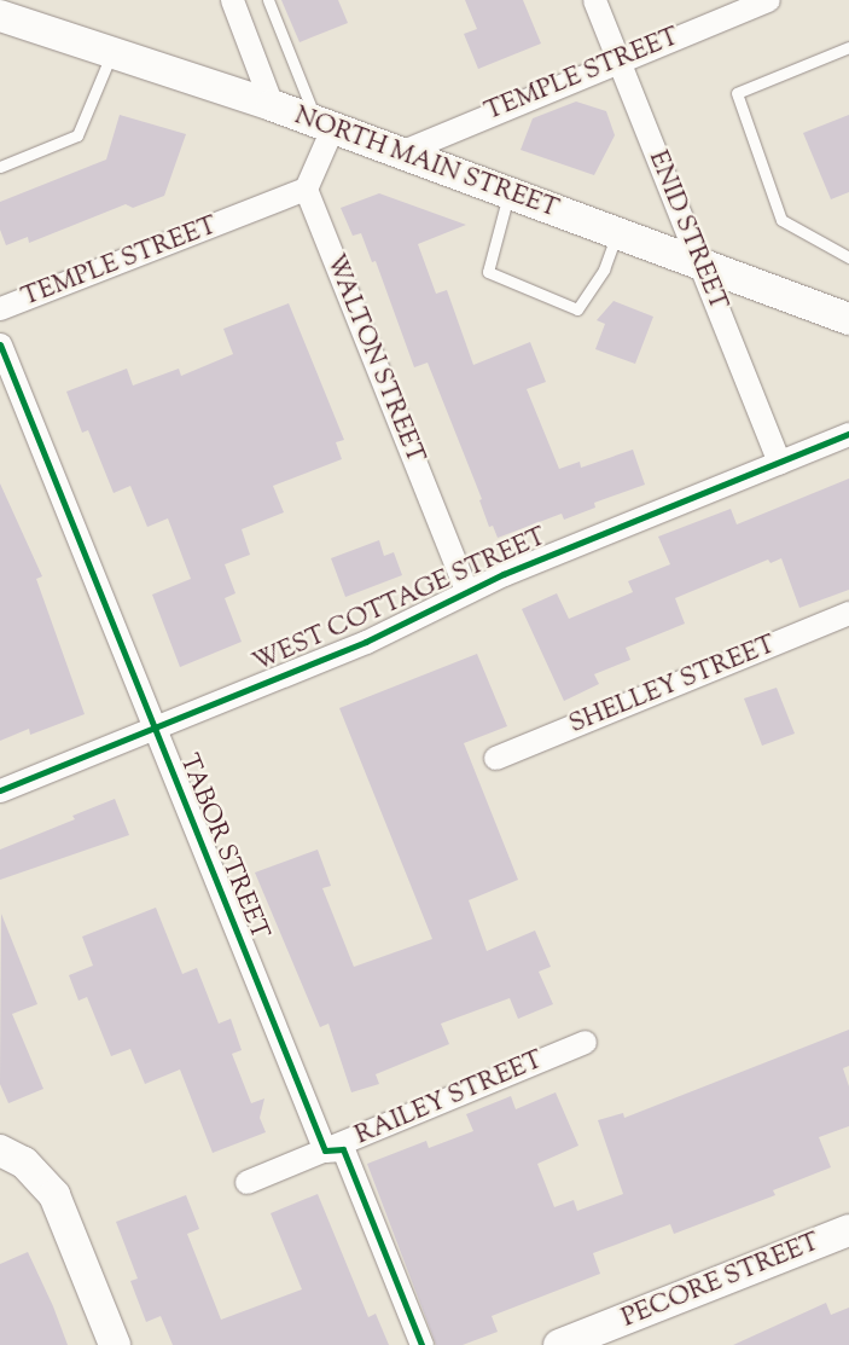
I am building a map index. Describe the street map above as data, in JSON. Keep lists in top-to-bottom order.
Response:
{
  "streets": {
    "main road": ["NORTH MAIN STREET", "PECORE STREET"],
    "street": [
      "TEMPLE STREET",
      "ENID STREET",
      "WALTON STREET",
      "WEST COTTAGE STREET",
      "SHELLEY STREET",
      "TABOR STREET",
      "RAILEY STREET"
    ]
  },
  "crossings": [
    ["TEMPLE STREET", "NORTH MAIN STREET"],
    ["TEMPLE STREET", "ENID STREET"],
    ["TEMPLE STREET", "WALTON STREET"],
    ["NORTH MAIN STREET", "ENID STREET"],
    ["ENID STREET", "WEST COTTAGE STREET"],
    ["WALTON STREET", "WEST COTTAGE STREET"],
    ["WEST COTTAGE STREET", "TABOR STREET"],
    ["TABOR STREET", "RAILEY STREET"]
  ]
}
